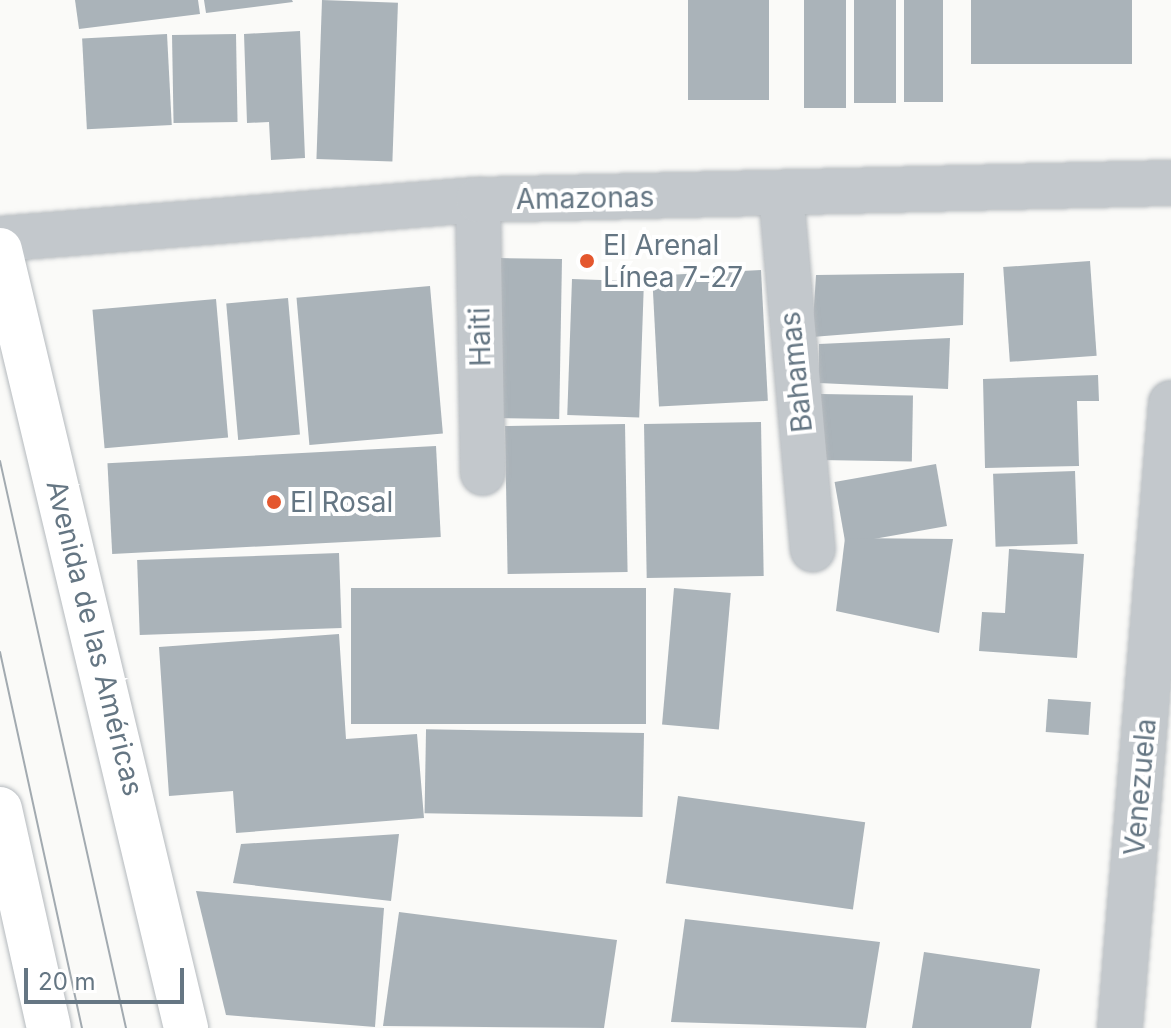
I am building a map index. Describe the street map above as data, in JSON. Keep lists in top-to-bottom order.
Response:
{
  "streets": {
    "main road": ["Avenida de las Américas"],
    "street": [
      "Amazonas",
      "Haiti",
      "Bahamas",
      "Venezuela"
    ]
  },
  "crossings": [
    ["Amazonas", "Haiti"],
    ["Amazonas", "Bahamas"]
  ],
  "places": ["El Arenal Línea 7-27", "El Rosal"],
  "scale_bar": "20 m"
}
